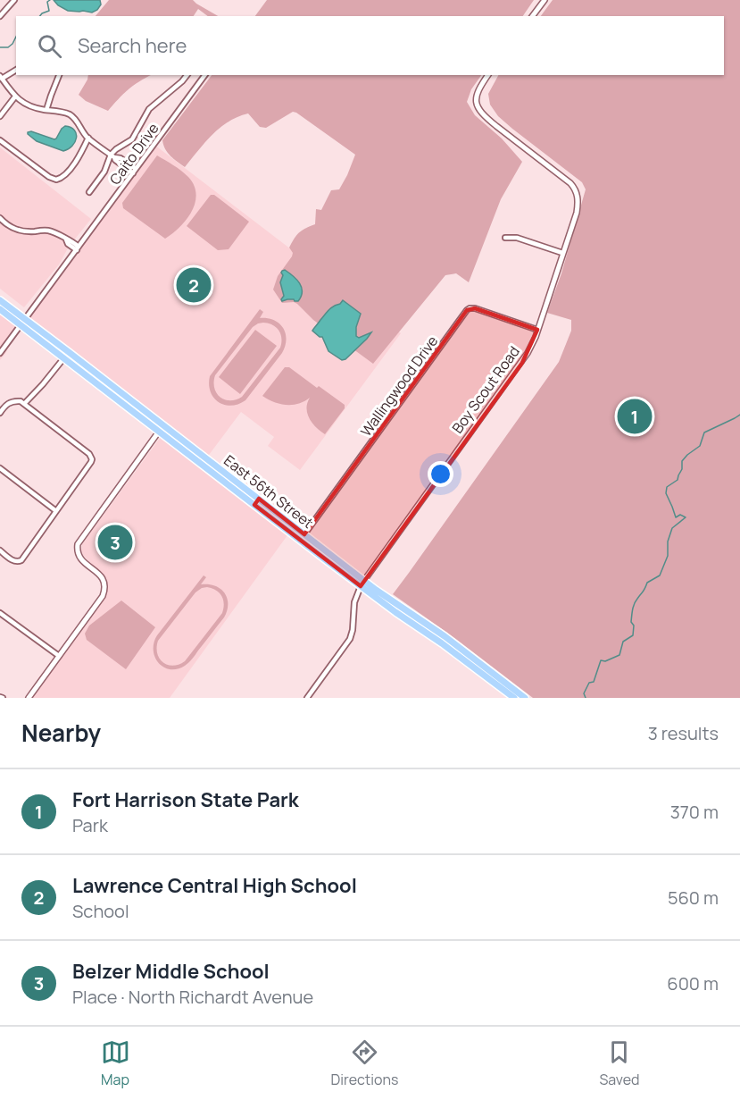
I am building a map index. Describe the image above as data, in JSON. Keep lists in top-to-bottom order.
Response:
{
  "streets": {
    "main road": ["East 56th Street"],
    "street": ["Caito Drive", "Wallingwood Drive", "Boy Scout Road"]
  },
  "crossings": [
    ["Caito Drive", "East 56th Street"],
    ["Wallingwood Drive", "Boy Scout Road"],
    ["Wallingwood Drive", "East 56th Street"],
    ["Boy Scout Road", "East 56th Street"]
  ],
  "page": {
    "search": "Search here",
    "pins": ["2", "1", "3"],
    "heading": ["Nearby", "3 results"],
    "list": [
      {
        "mark": "1",
        "name": "Fort Harrison State Park",
        "note": "Park",
        "value": "370 m"
      },
      {
        "mark": "2",
        "name": "Lawrence Central High School",
        "note": "School",
        "value": "560 m"
      },
      {
        "mark": "3",
        "name": "Belzer Middle School",
        "note": "Place · North Richardt Avenue",
        "value": "600 m"
      }
    ],
    "nav": ["Map", "Directions", "Saved"]
  }
}
